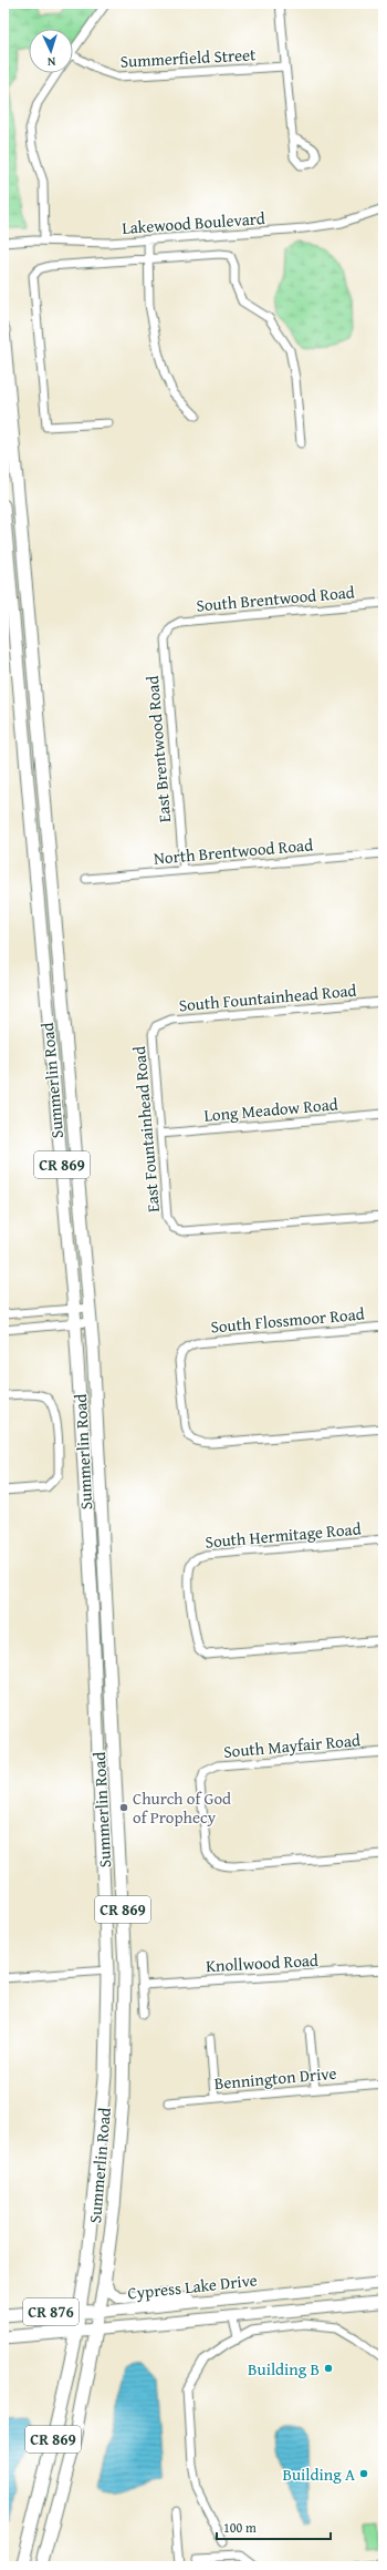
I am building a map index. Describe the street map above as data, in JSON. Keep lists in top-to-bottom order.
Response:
{
  "streets": {
    "main road": [
      "Summerlin Road",
      "CR 869",
      "Cypress Lake Drive",
      "CR 876"
    ],
    "street": [
      "Summerfield Street",
      "Lakewood Boulevard",
      "South Brentwood Road",
      "East Brentwood Road",
      "North Brentwood Road",
      "South Fountainhead Road",
      "Long Meadow Road",
      "East Fountainhead Road",
      "South Flossmoor Road",
      "South Hermitage Road",
      "South Mayfair Road",
      "Knollwood Road",
      "Bennington Drive"
    ]
  },
  "crossings": [
    ["South Brentwood Road", "East Brentwood Road"],
    ["East Brentwood Road", "North Brentwood Road"],
    ["South Fountainhead Road", "East Fountainhead Road"],
    ["Summerlin Road", "Cypress Lake Drive"],
    ["Long Meadow Road", "East Fountainhead Road"]
  ],
  "places": ["Church of God of Prophecy", "Building B", "Building A"],
  "scale_bar": "100 m",
  "north": "bottom"
}
